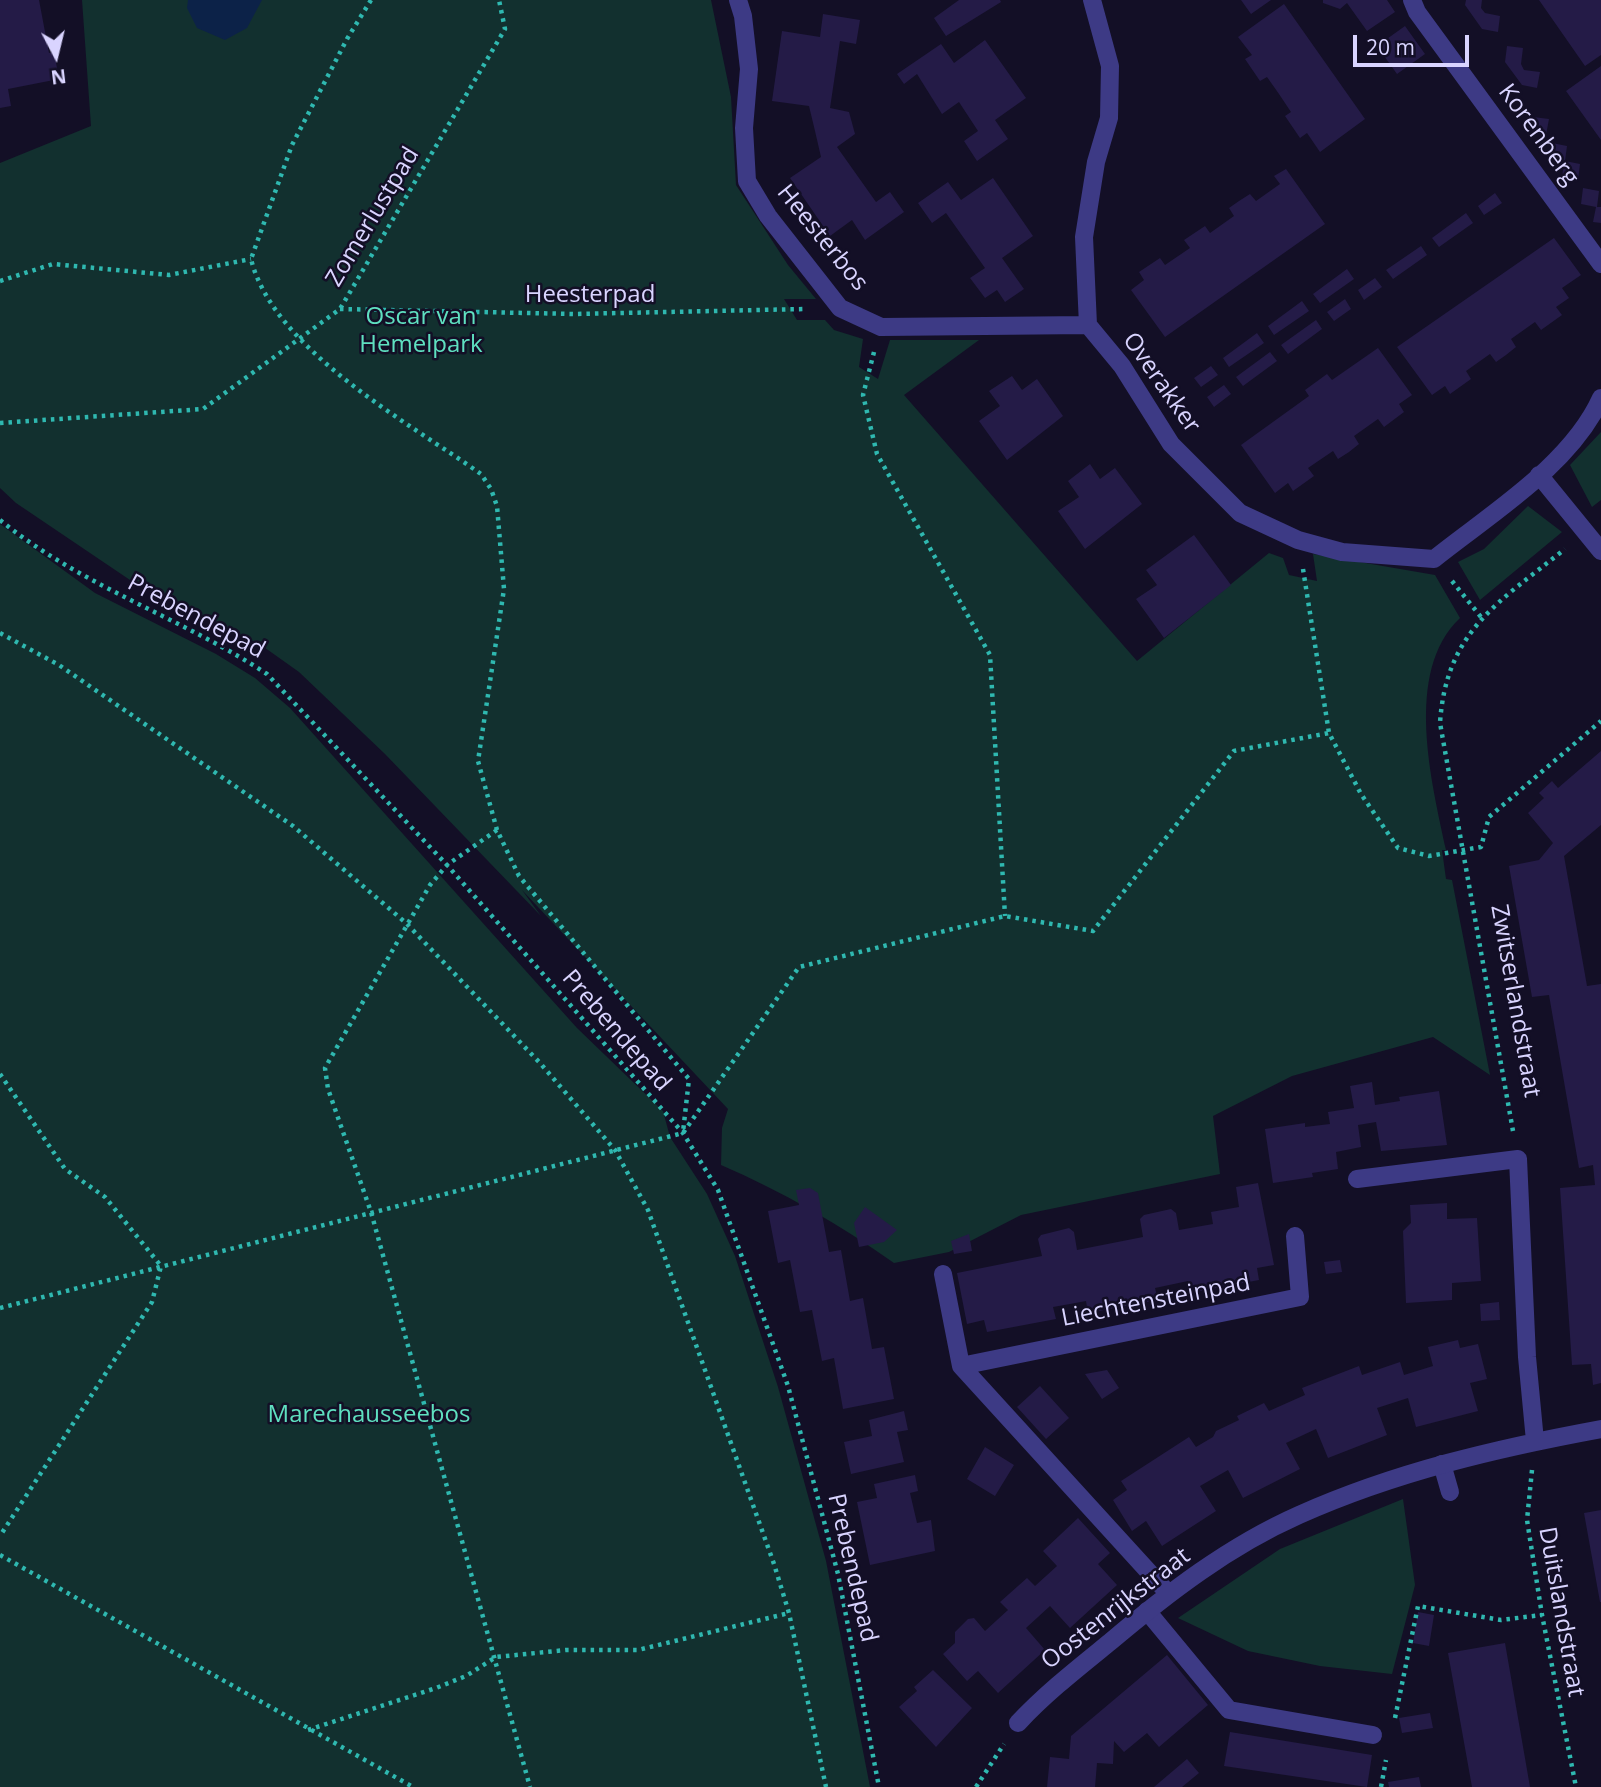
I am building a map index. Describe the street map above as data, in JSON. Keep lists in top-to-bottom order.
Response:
{
  "streets": {
    "street": [
      "Korenberg",
      "Heesterbos",
      "Overakker",
      "Liechtensteinpad",
      "Oostenrijkstraat"
    ],
    "path": [
      "Zomerlustpad",
      "Heesterpad",
      "Prebendepad",
      "Zwitserlandstraat",
      "Duitslandstraat"
    ]
  },
  "crossings": [
    ["Zomerlustpad", "Heesterpad"],
    ["Heesterbos", "Heesterpad"],
    ["Heesterbos", "Overakker"],
    ["Oostenrijkstraat", "Duitslandstraat"]
  ],
  "parks": ["Oscar van Hemelpark", "Marechausseebos"],
  "scale_bar": "20 m",
  "north": "bottom"
}
